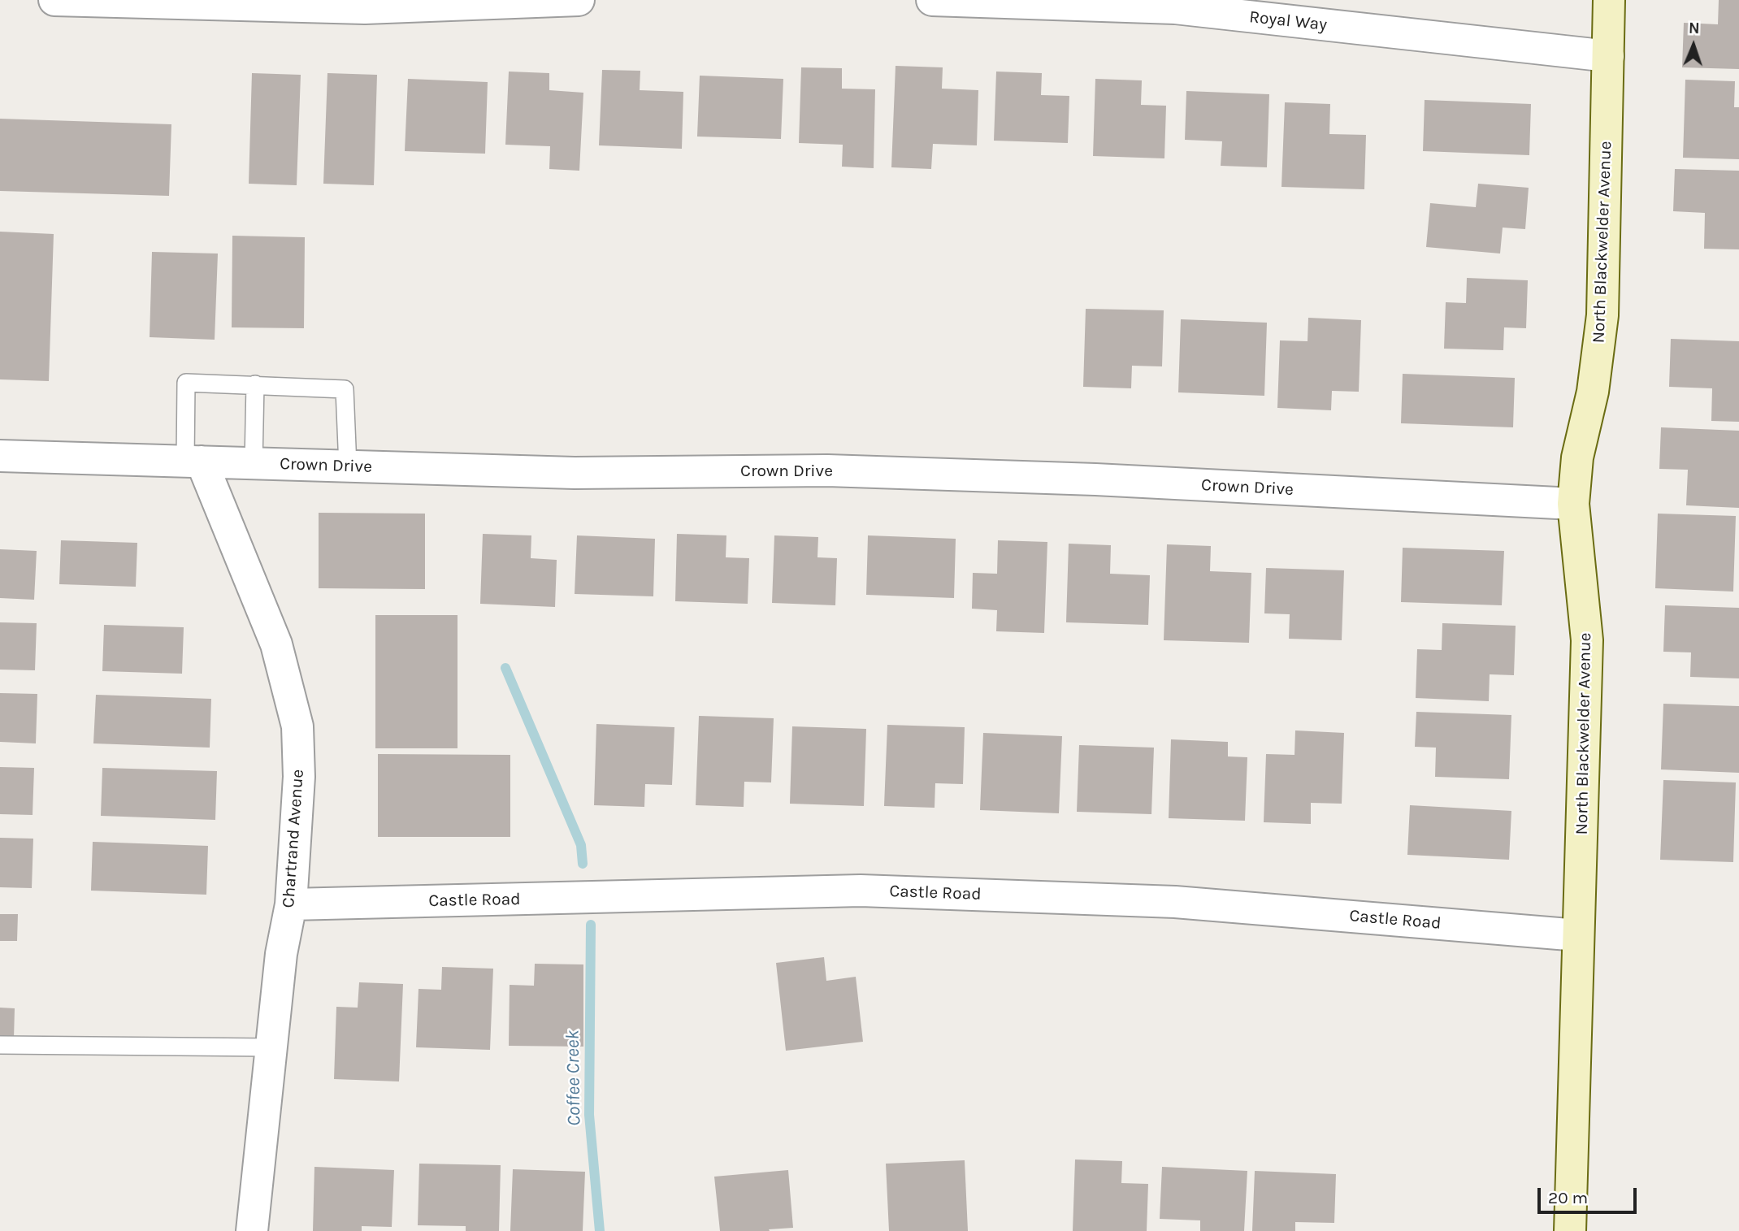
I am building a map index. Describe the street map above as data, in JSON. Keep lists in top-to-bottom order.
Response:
{
  "streets": {
    "street": [
      "Royal Way",
      "North Blackwelder Avenue",
      "Crown Drive",
      "Chartrand Avenue",
      "Castle Road"
    ]
  },
  "crossings": [
    ["Royal Way", "North Blackwelder Avenue"],
    ["North Blackwelder Avenue", "Crown Drive"],
    ["North Blackwelder Avenue", "Castle Road"],
    ["Crown Drive", "Chartrand Avenue"],
    ["Chartrand Avenue", "Castle Road"]
  ],
  "water": ["Coffee Creek"],
  "scale_bar": "20 m",
  "north": "top"
}
